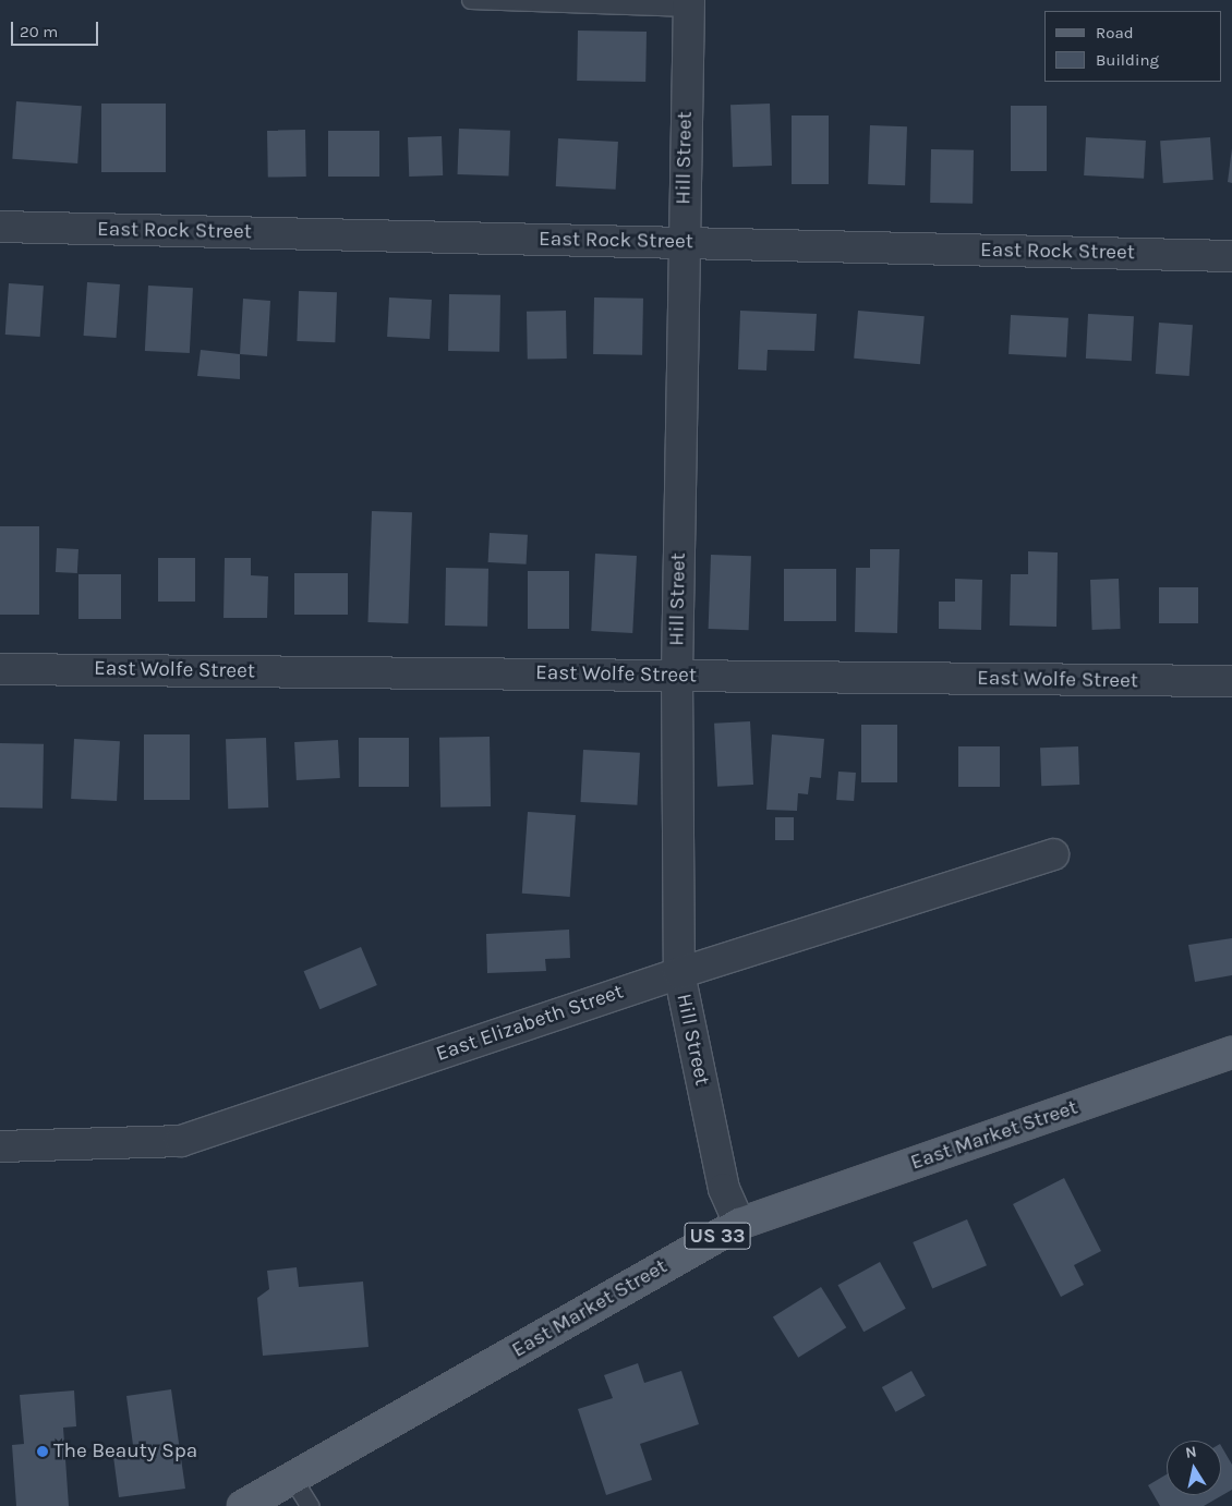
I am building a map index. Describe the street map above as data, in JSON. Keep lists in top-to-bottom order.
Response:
{
  "streets": {
    "main road": ["East Market Street", "US 33"],
    "street": [
      "Hill Street",
      "East Rock Street",
      "East Wolfe Street",
      "East Elizabeth Street"
    ]
  },
  "crossings": [
    ["Hill Street", "East Rock Street"],
    ["Hill Street", "East Wolfe Street"],
    ["Hill Street", "East Elizabeth Street"],
    ["Hill Street", "East Market Street"]
  ],
  "places": ["The Beauty Spa"],
  "legend": ["Road", "Building"],
  "scale_bar": "20 m",
  "north": "top"
}
